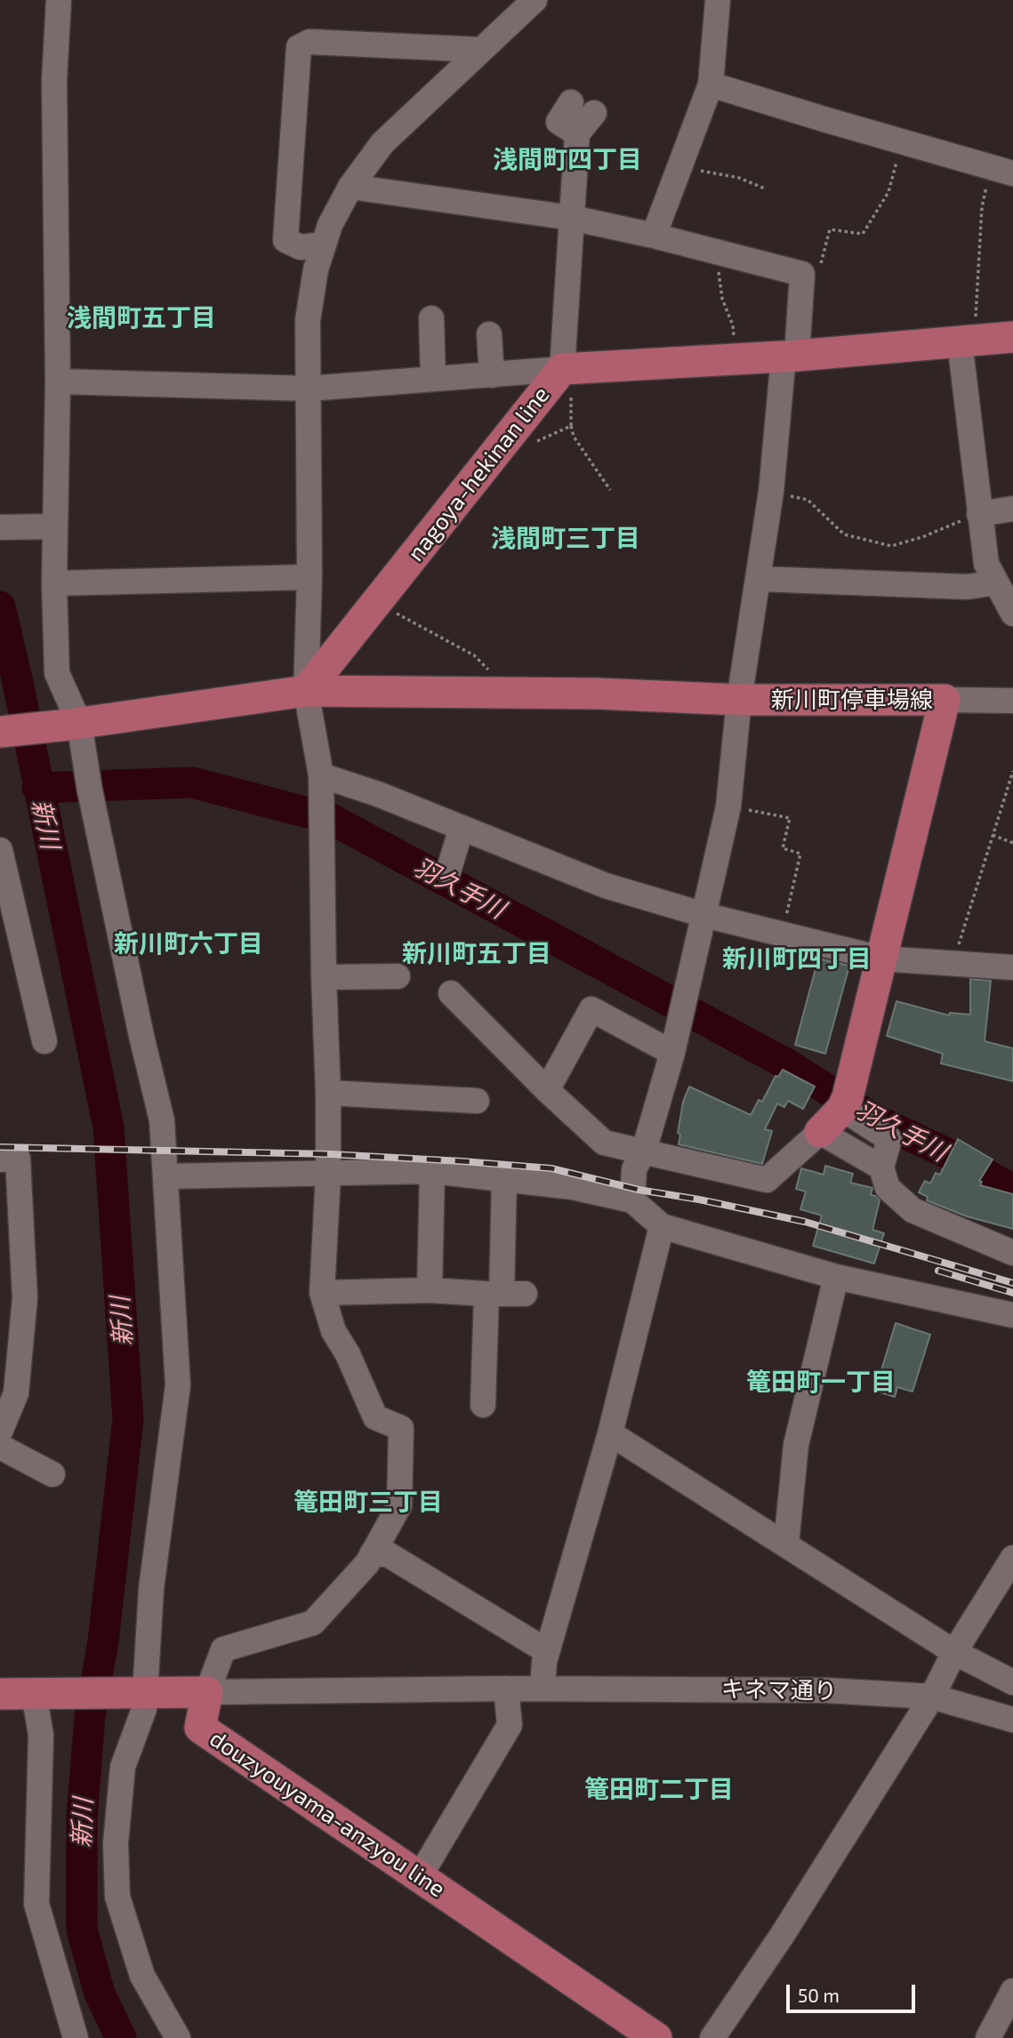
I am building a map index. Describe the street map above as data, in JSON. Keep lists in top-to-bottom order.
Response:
{
  "streets": {
    "main road": ["nagoya-hekinan line", "新川町停車場線", "douzyouyama-anzyou line"],
    "street": ["キネマ通り"]
  },
  "crossings": [
    ["nagoya-hekinan line", "新川町停車場線"],
    ["キネマ通り", "douzyouyama-anzyou line"]
  ],
  "districts": [
    "浅間町四丁目",
    "浅間町五丁目",
    "浅間町三丁目",
    "新川町六丁目",
    "新川町五丁目",
    "新川町四丁目",
    "篭田町一丁目",
    "篭田町三丁目",
    "篭田町二丁目"
  ],
  "water": ["新川", "羽久手川"],
  "scale_bar": "50 m"
}
